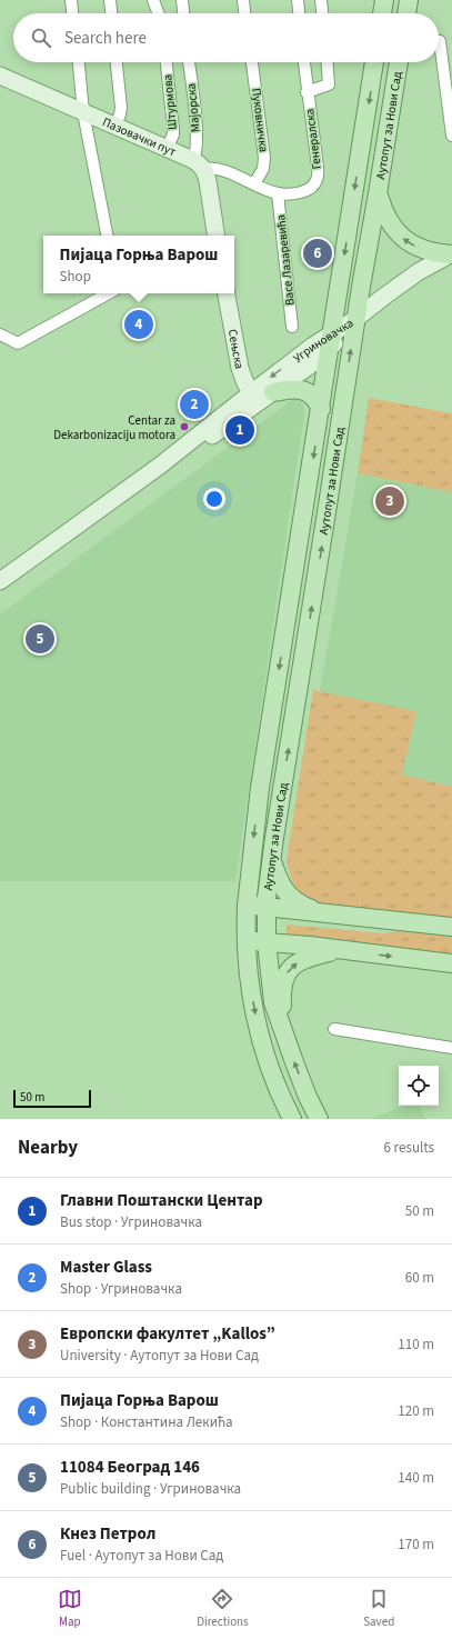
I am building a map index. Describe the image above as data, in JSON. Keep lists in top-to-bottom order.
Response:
{
  "streets": {
    "main road": ["Аутопут за Нови Сад"],
    "street": [
      "Штурмова",
      "Мајорска",
      "Пуковничка",
      "Пазовачки пут",
      "Генералска",
      "Васе Лазаревића",
      "Угриновачка",
      "Сењска"
    ]
  },
  "crossings": [
    ["Штурмова", "Пазовачки пут"],
    ["Мајорска", "Пазовачки пут"],
    ["Пуковничка", "Пазовачки пут"],
    ["Аутопут за Нови Сад", "Угриновачка"],
    ["Пазовачки пут", "Генералска"],
    ["Пазовачки пут", "Васе Лазаревића"],
    ["Генералска", "Васе Лазаревића"],
    ["Угриновачка", "Сењска"]
  ],
  "places": ["Centar za Dekarbonizaciju motora"],
  "scale_bar": "50 m",
  "page": {
    "search": "Search here",
    "popup": ["Пијаца Горња Варош", "Shop"],
    "pins": [
      "6",
      "4",
      "2",
      "1",
      "3",
      "5"
    ],
    "scale": "50 m",
    "heading": ["Nearby", "6 results"],
    "list": [
      {
        "mark": "1",
        "name": "Главни Поштански Центар",
        "note": "Bus stop · Угриновачка",
        "value": "50 m"
      },
      {
        "mark": "2",
        "name": "Master Glass",
        "note": "Shop · Угриновачка",
        "value": "60 m"
      },
      {
        "mark": "3",
        "name": "Европски факултет „Kallos”",
        "note": "University · Аутопут за Нови Сад",
        "value": "110 m"
      },
      {
        "mark": "4",
        "name": "Пијаца Горња Варош",
        "note": "Shop · Константина Лекића",
        "value": "120 m"
      },
      {
        "mark": "5",
        "name": "11084 Београд 146",
        "note": "Public building · Угриновачка",
        "value": "140 m"
      },
      {
        "mark": "6",
        "name": "Кнез Петрол",
        "note": "Fuel · Аутопут за Нови Сад",
        "value": "170 m"
      }
    ],
    "nav": ["Map", "Directions", "Saved"]
  }
}
